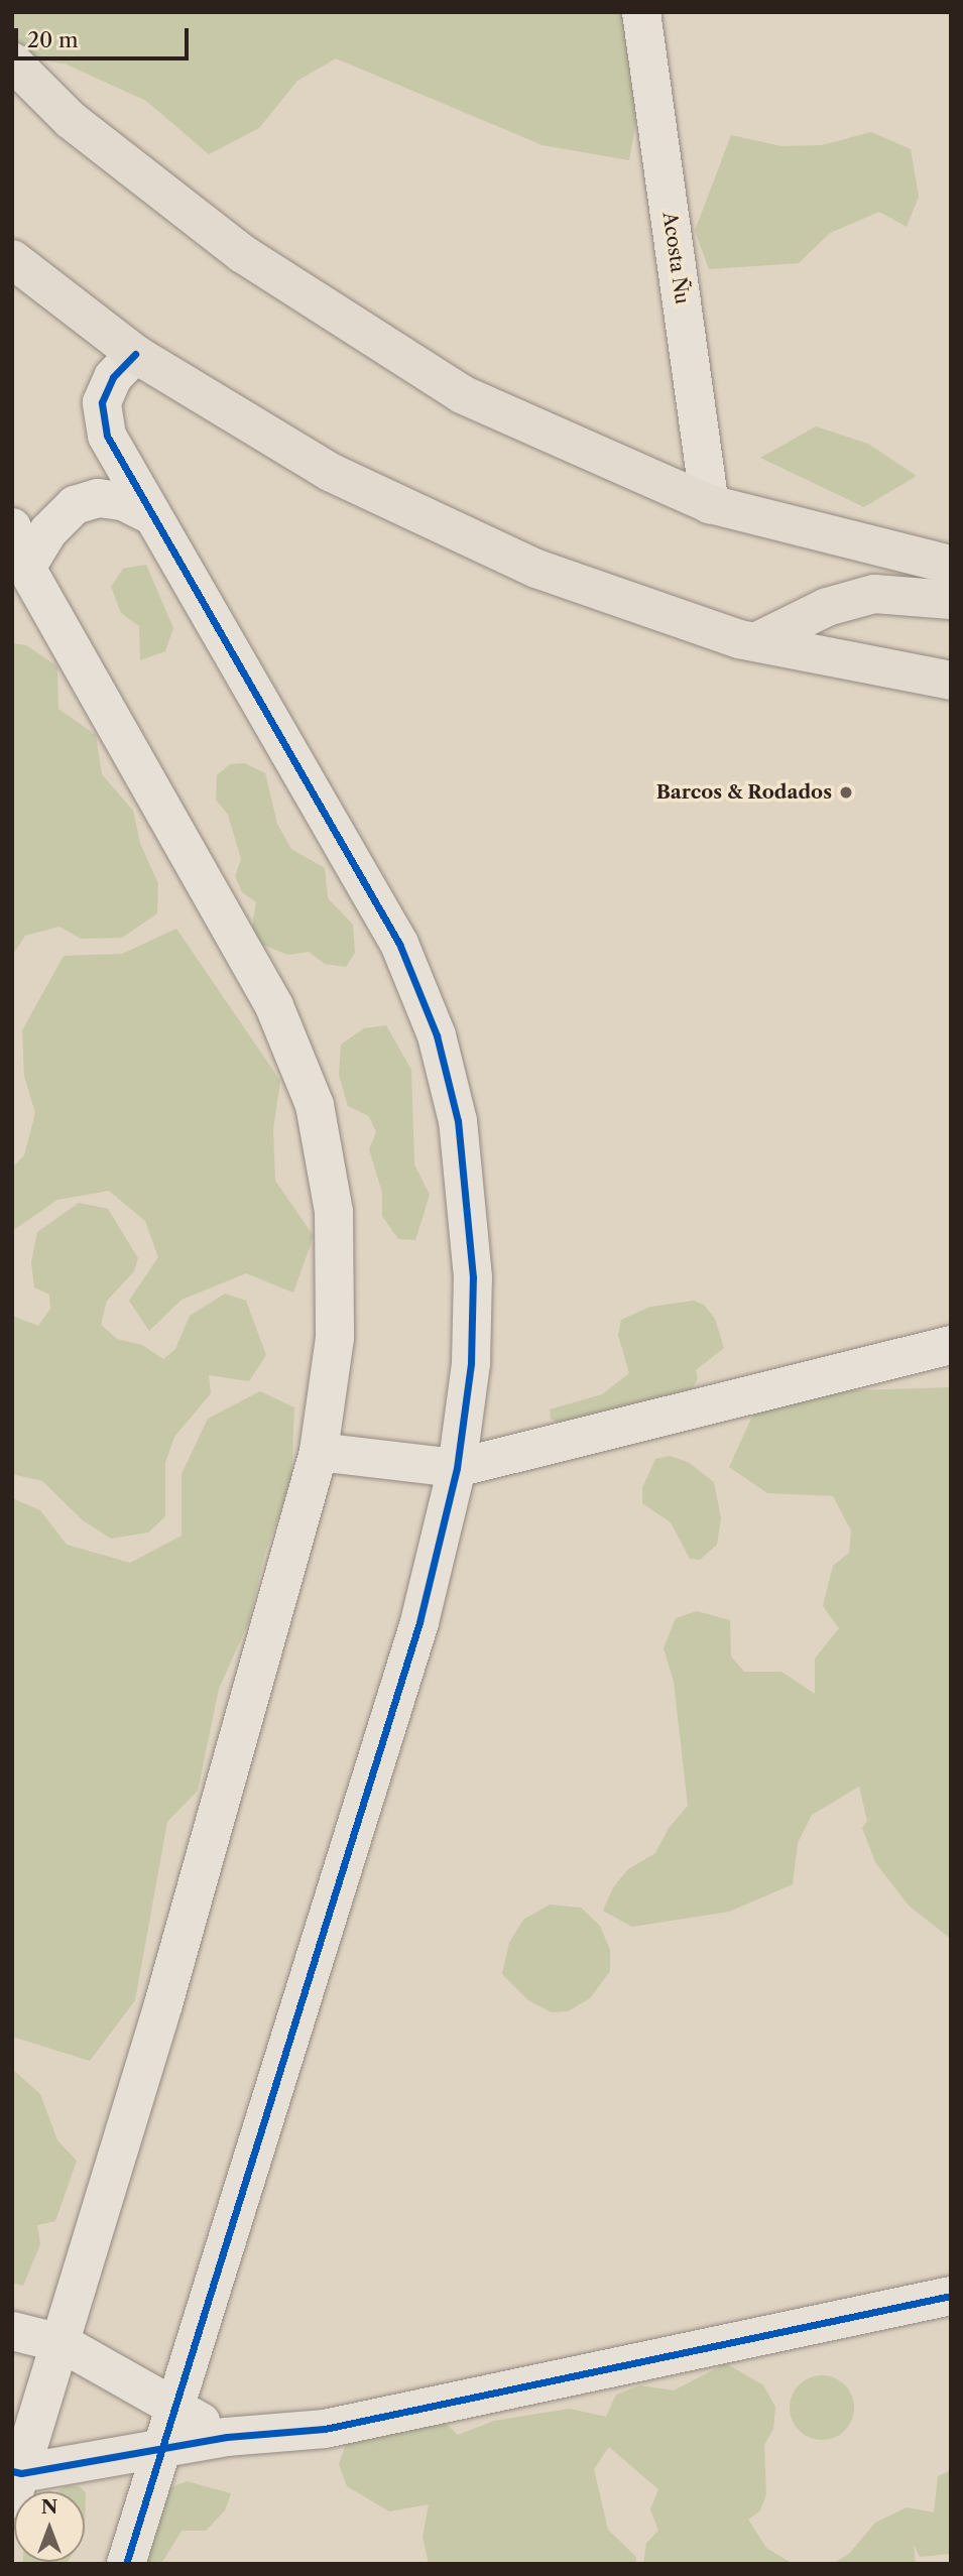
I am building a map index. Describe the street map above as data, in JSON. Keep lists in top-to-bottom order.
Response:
{
  "streets": {
    "street": ["Acosta Ñu"]
  },
  "places": ["Barcos & Rodados"],
  "scale_bar": "20 m",
  "north": "top"
}
